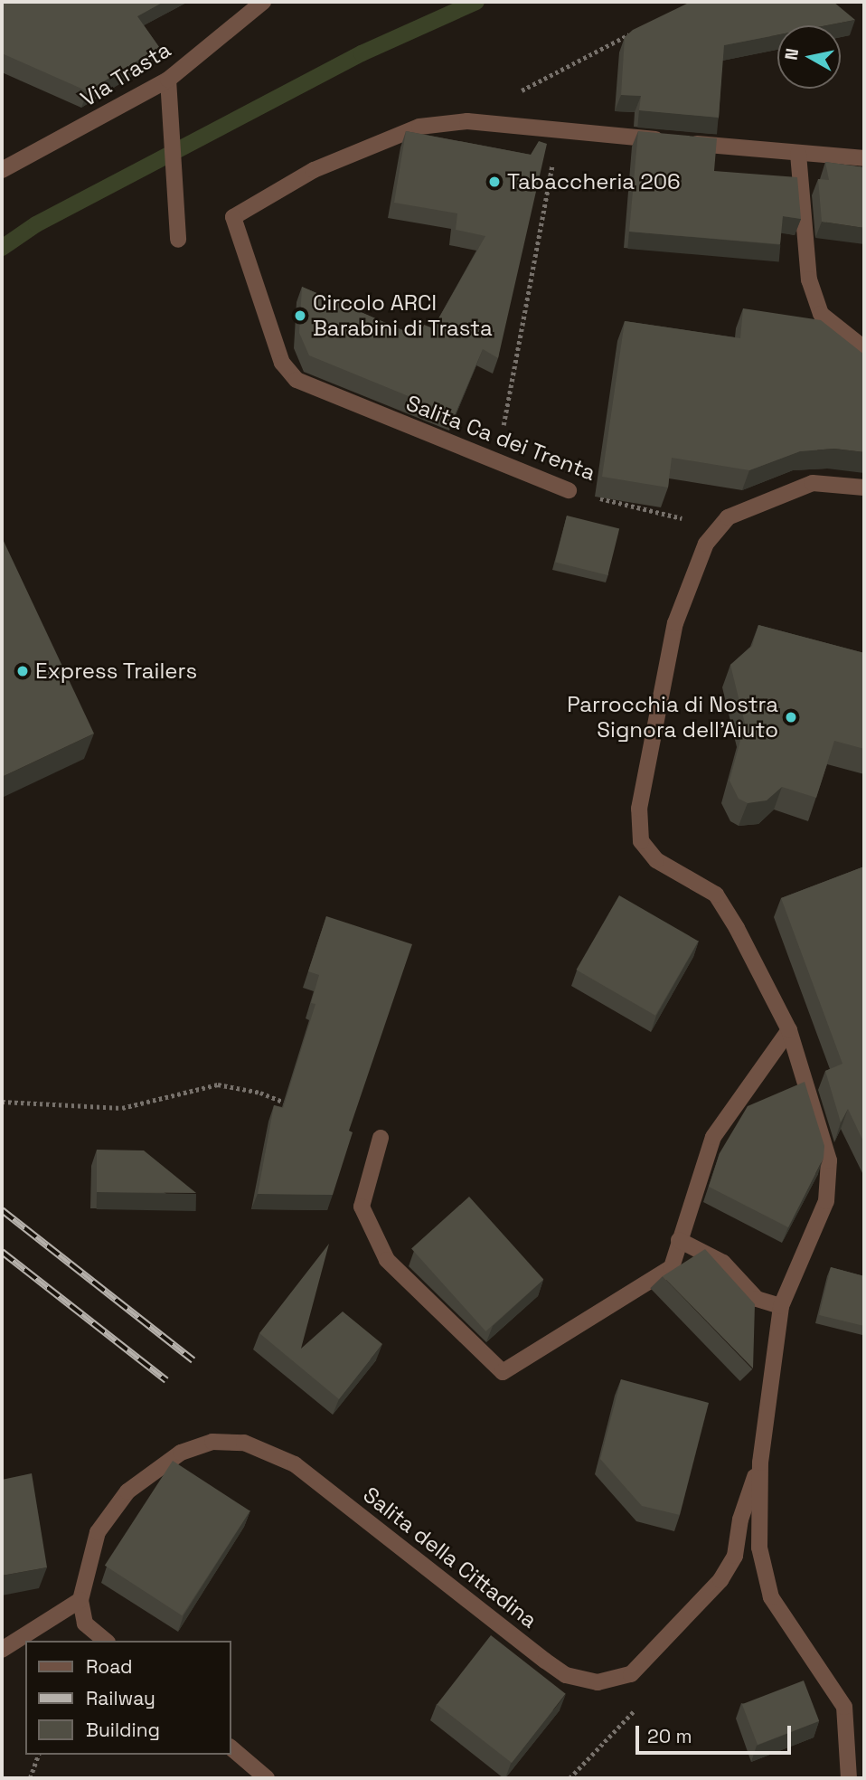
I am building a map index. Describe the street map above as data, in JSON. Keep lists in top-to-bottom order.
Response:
{
  "streets": {
    "street": ["Via Trasta", "Salita Ca dei Trenta", "Salita della Cittadina"]
  },
  "places": [
    "Tabaccheria 206",
    "Circolo ARCI Barabini di Trasta",
    "Express Trailers",
    "Parrocchia di Nostra Signora dell'Aiuto"
  ],
  "legend": ["Road", "Railway", "Building"],
  "scale_bar": "20 m",
  "north": "left"
}
